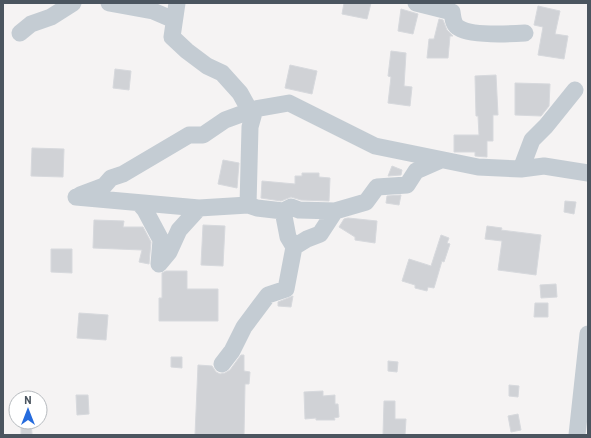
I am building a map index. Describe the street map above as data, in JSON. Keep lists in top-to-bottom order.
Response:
{
  "north": "top"
}
